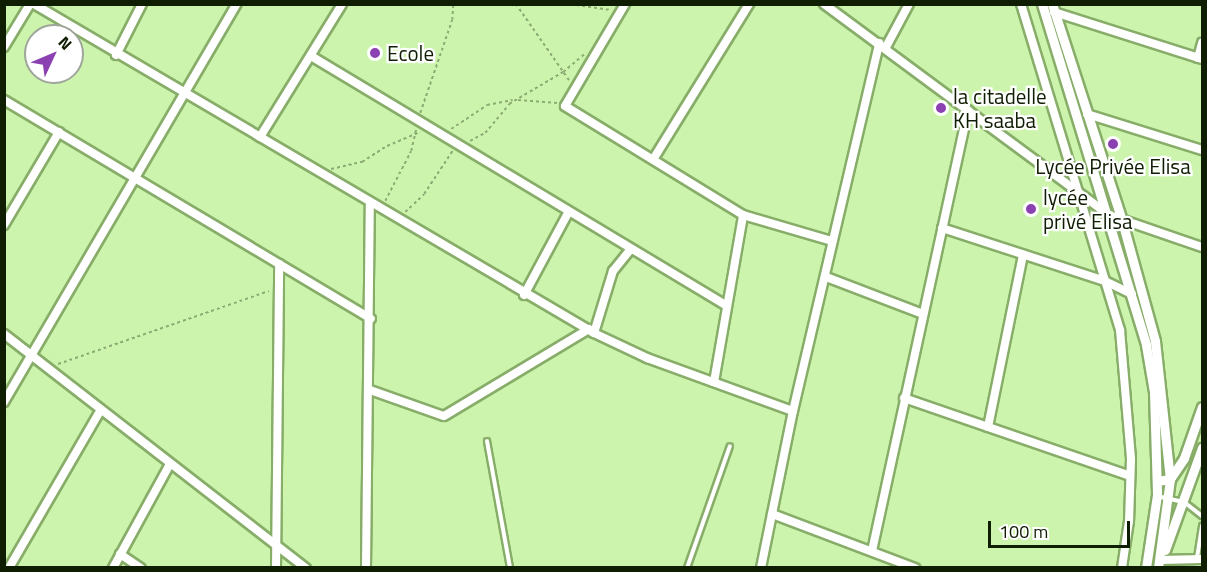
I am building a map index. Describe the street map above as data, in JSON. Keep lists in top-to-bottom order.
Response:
{
  "places": [
    "Ecole",
    "la citadelle KH saaba",
    "Lycée Privée Elisa",
    "lycée privé Elisa"
  ],
  "scale_bar": "100 m",
  "north": "top right"
}
